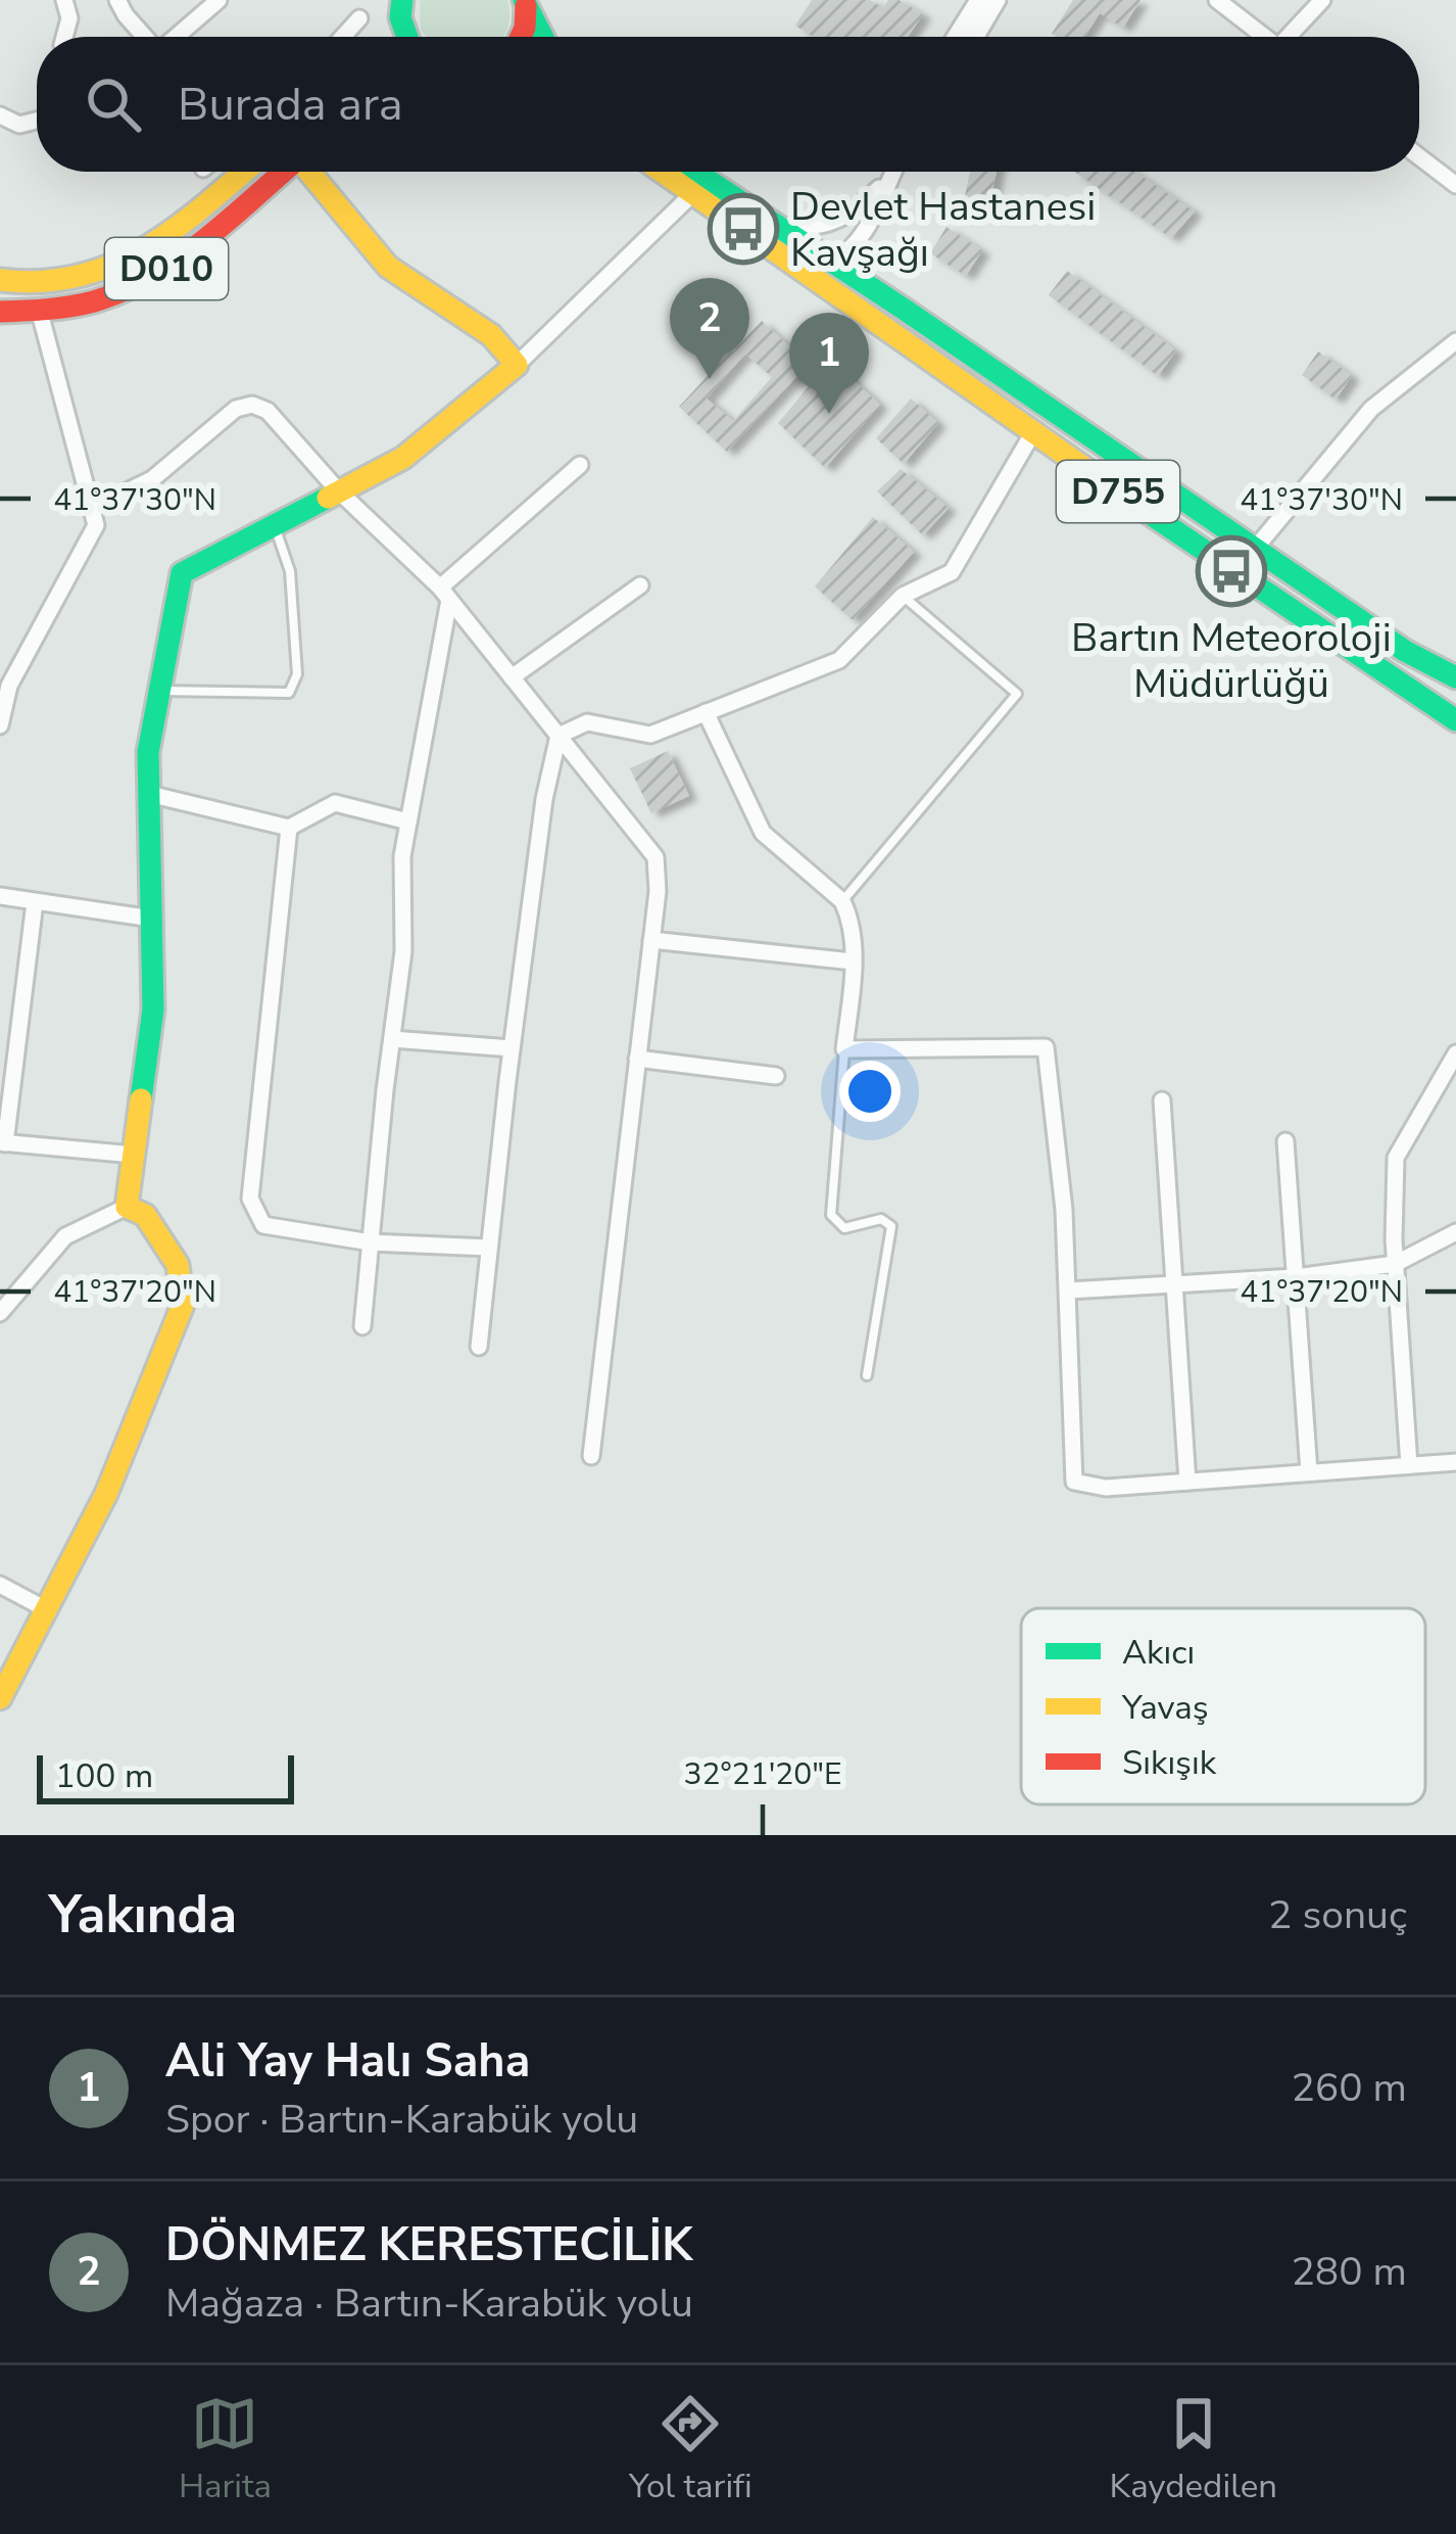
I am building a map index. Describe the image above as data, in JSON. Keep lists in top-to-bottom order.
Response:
{
  "streets": {
    "main road": ["D010", "D755"]
  },
  "places": {
    "bus stop": ["Devlet Hastanesi Kavşağı", "Bartın Meteoroloji Müdürlüğü"]
  },
  "legend": ["Akıcı", "Yavaş", "Sıkışık"],
  "scale_bar": "100 m",
  "page": {
    "search": "Burada ara",
    "pins": ["2", "1"],
    "scale": "100 m",
    "heading": ["Yakında", "2 sonuç"],
    "list": [
      {
        "mark": "1",
        "name": "Ali Yay Halı Saha",
        "note": "Spor · Bartın-Karabük yolu",
        "value": "260 m"
      },
      {
        "mark": "2",
        "name": "DÖNMEZ KERESTECİLİK",
        "note": "Mağaza · Bartın-Karabük yolu",
        "value": "280 m"
      }
    ],
    "nav": ["Harita", "Yol tarifi", "Kaydedilen"]
  },
  "coordinates": ["41°37'30\"N", "41°37'20\"N", "32°21'20\"E"]
}
